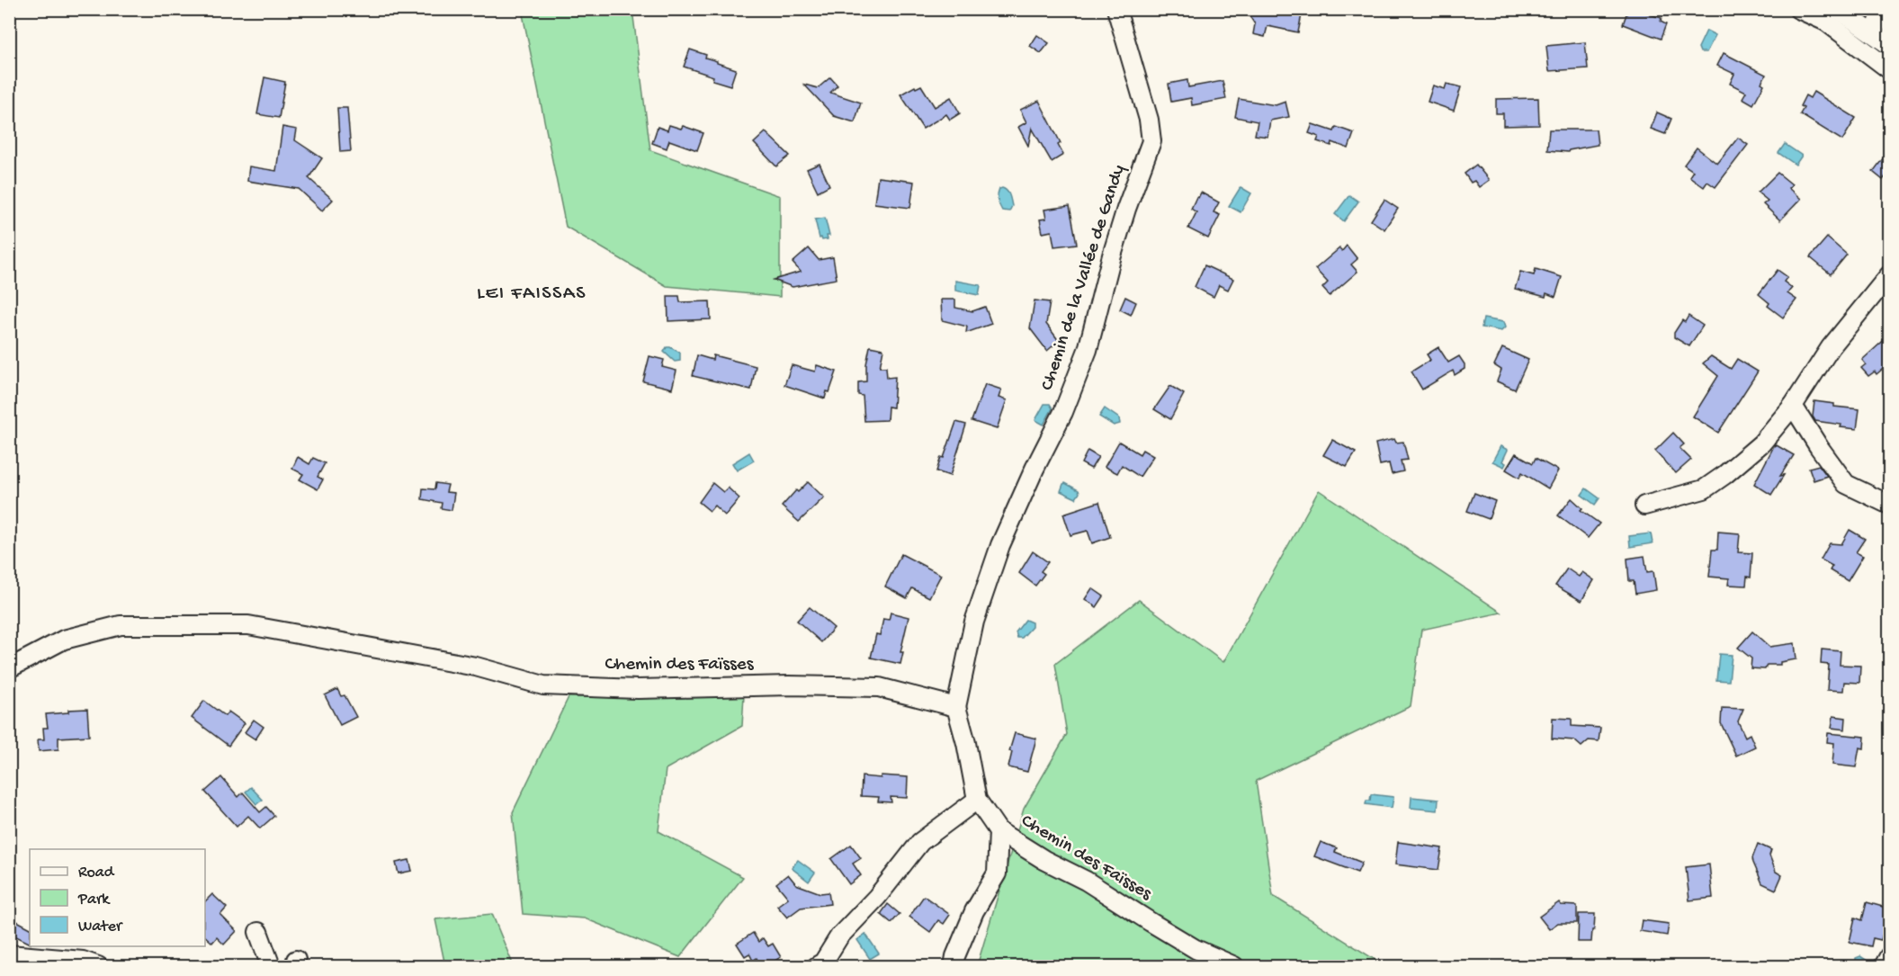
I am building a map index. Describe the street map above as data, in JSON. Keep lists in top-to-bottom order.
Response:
{
  "streets": {
    "street": ["Chemin de la Vallée de Gandy", "Chemin des Faïsses"]
  },
  "crossings": [
    ["Chemin de la Vallée de Gandy", "Chemin des Faïsses"]
  ],
  "districts": ["LEI FAISSAS"],
  "legend": ["Road", "Park", "Water"]
}
